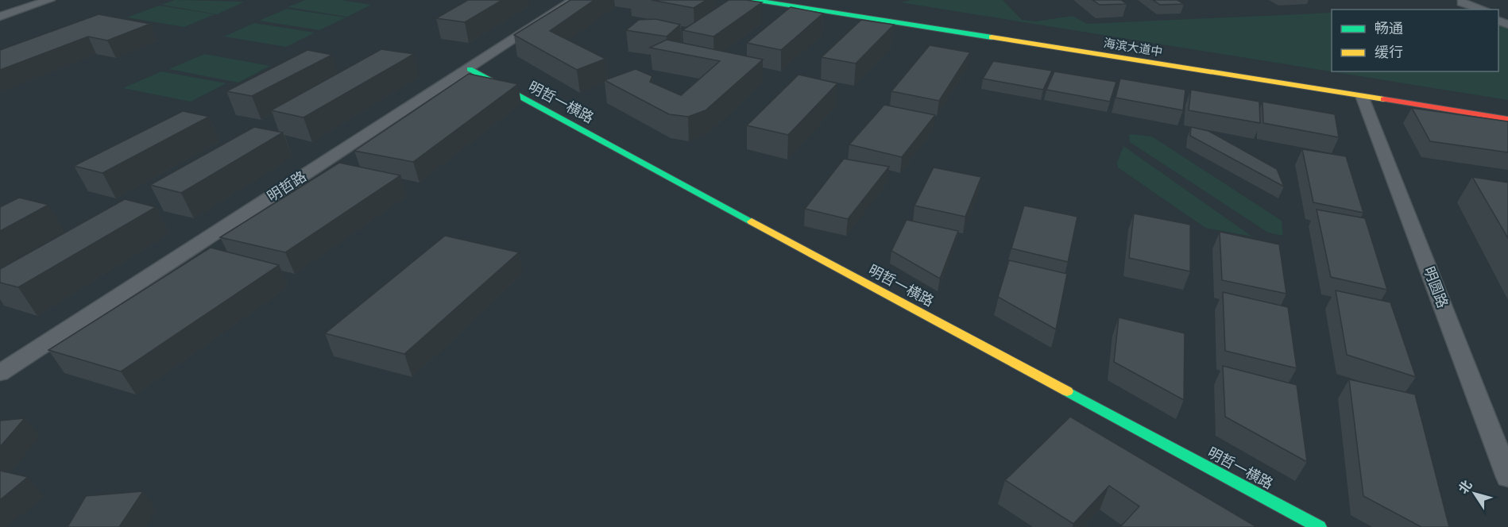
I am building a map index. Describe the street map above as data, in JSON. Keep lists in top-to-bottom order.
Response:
{
  "streets": {
    "main road": ["海滨大道中", "明哲一横路"],
    "street": ["明哲路", "明圆路"]
  },
  "crossings": [
    ["海滨大道中", "明圆路"],
    ["明哲一横路", "明哲路"]
  ],
  "legend": ["畅通", "缓行"],
  "north": "top left"
}
